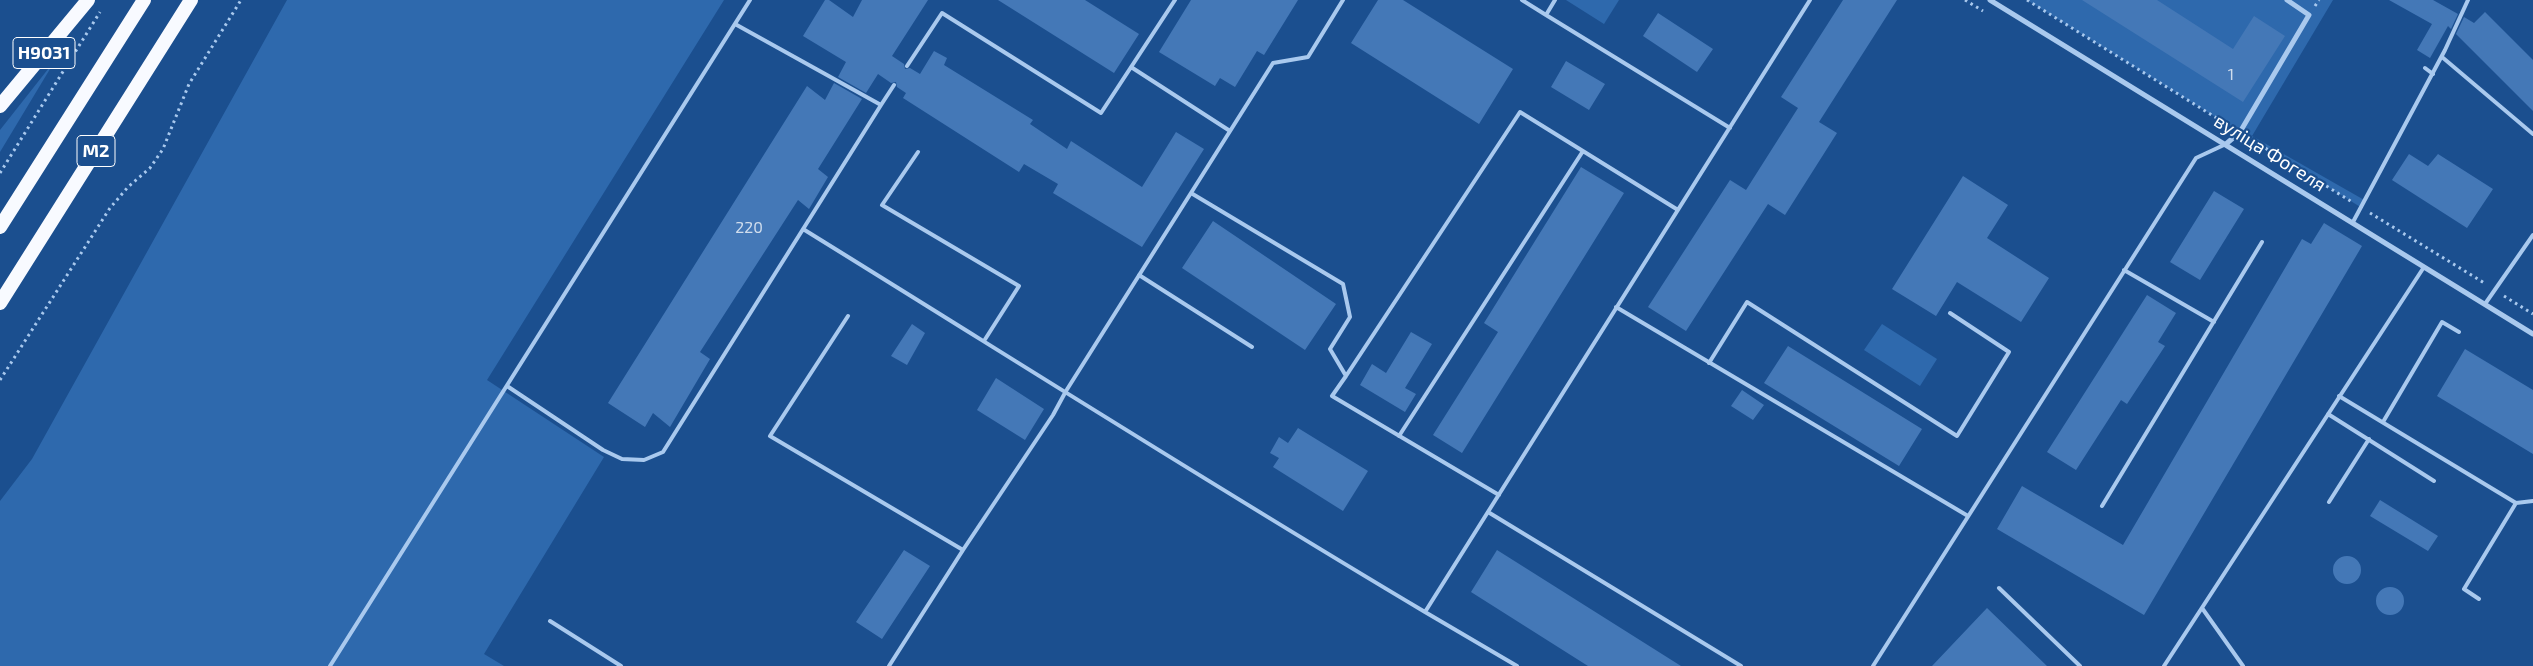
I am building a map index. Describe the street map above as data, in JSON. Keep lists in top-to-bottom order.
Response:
{
  "streets": {
    "highway": ["Н9031", "М2"],
    "street": ["вуліца Фогеля"]
  },
  "house_numbers": ["1", "220"]
}
